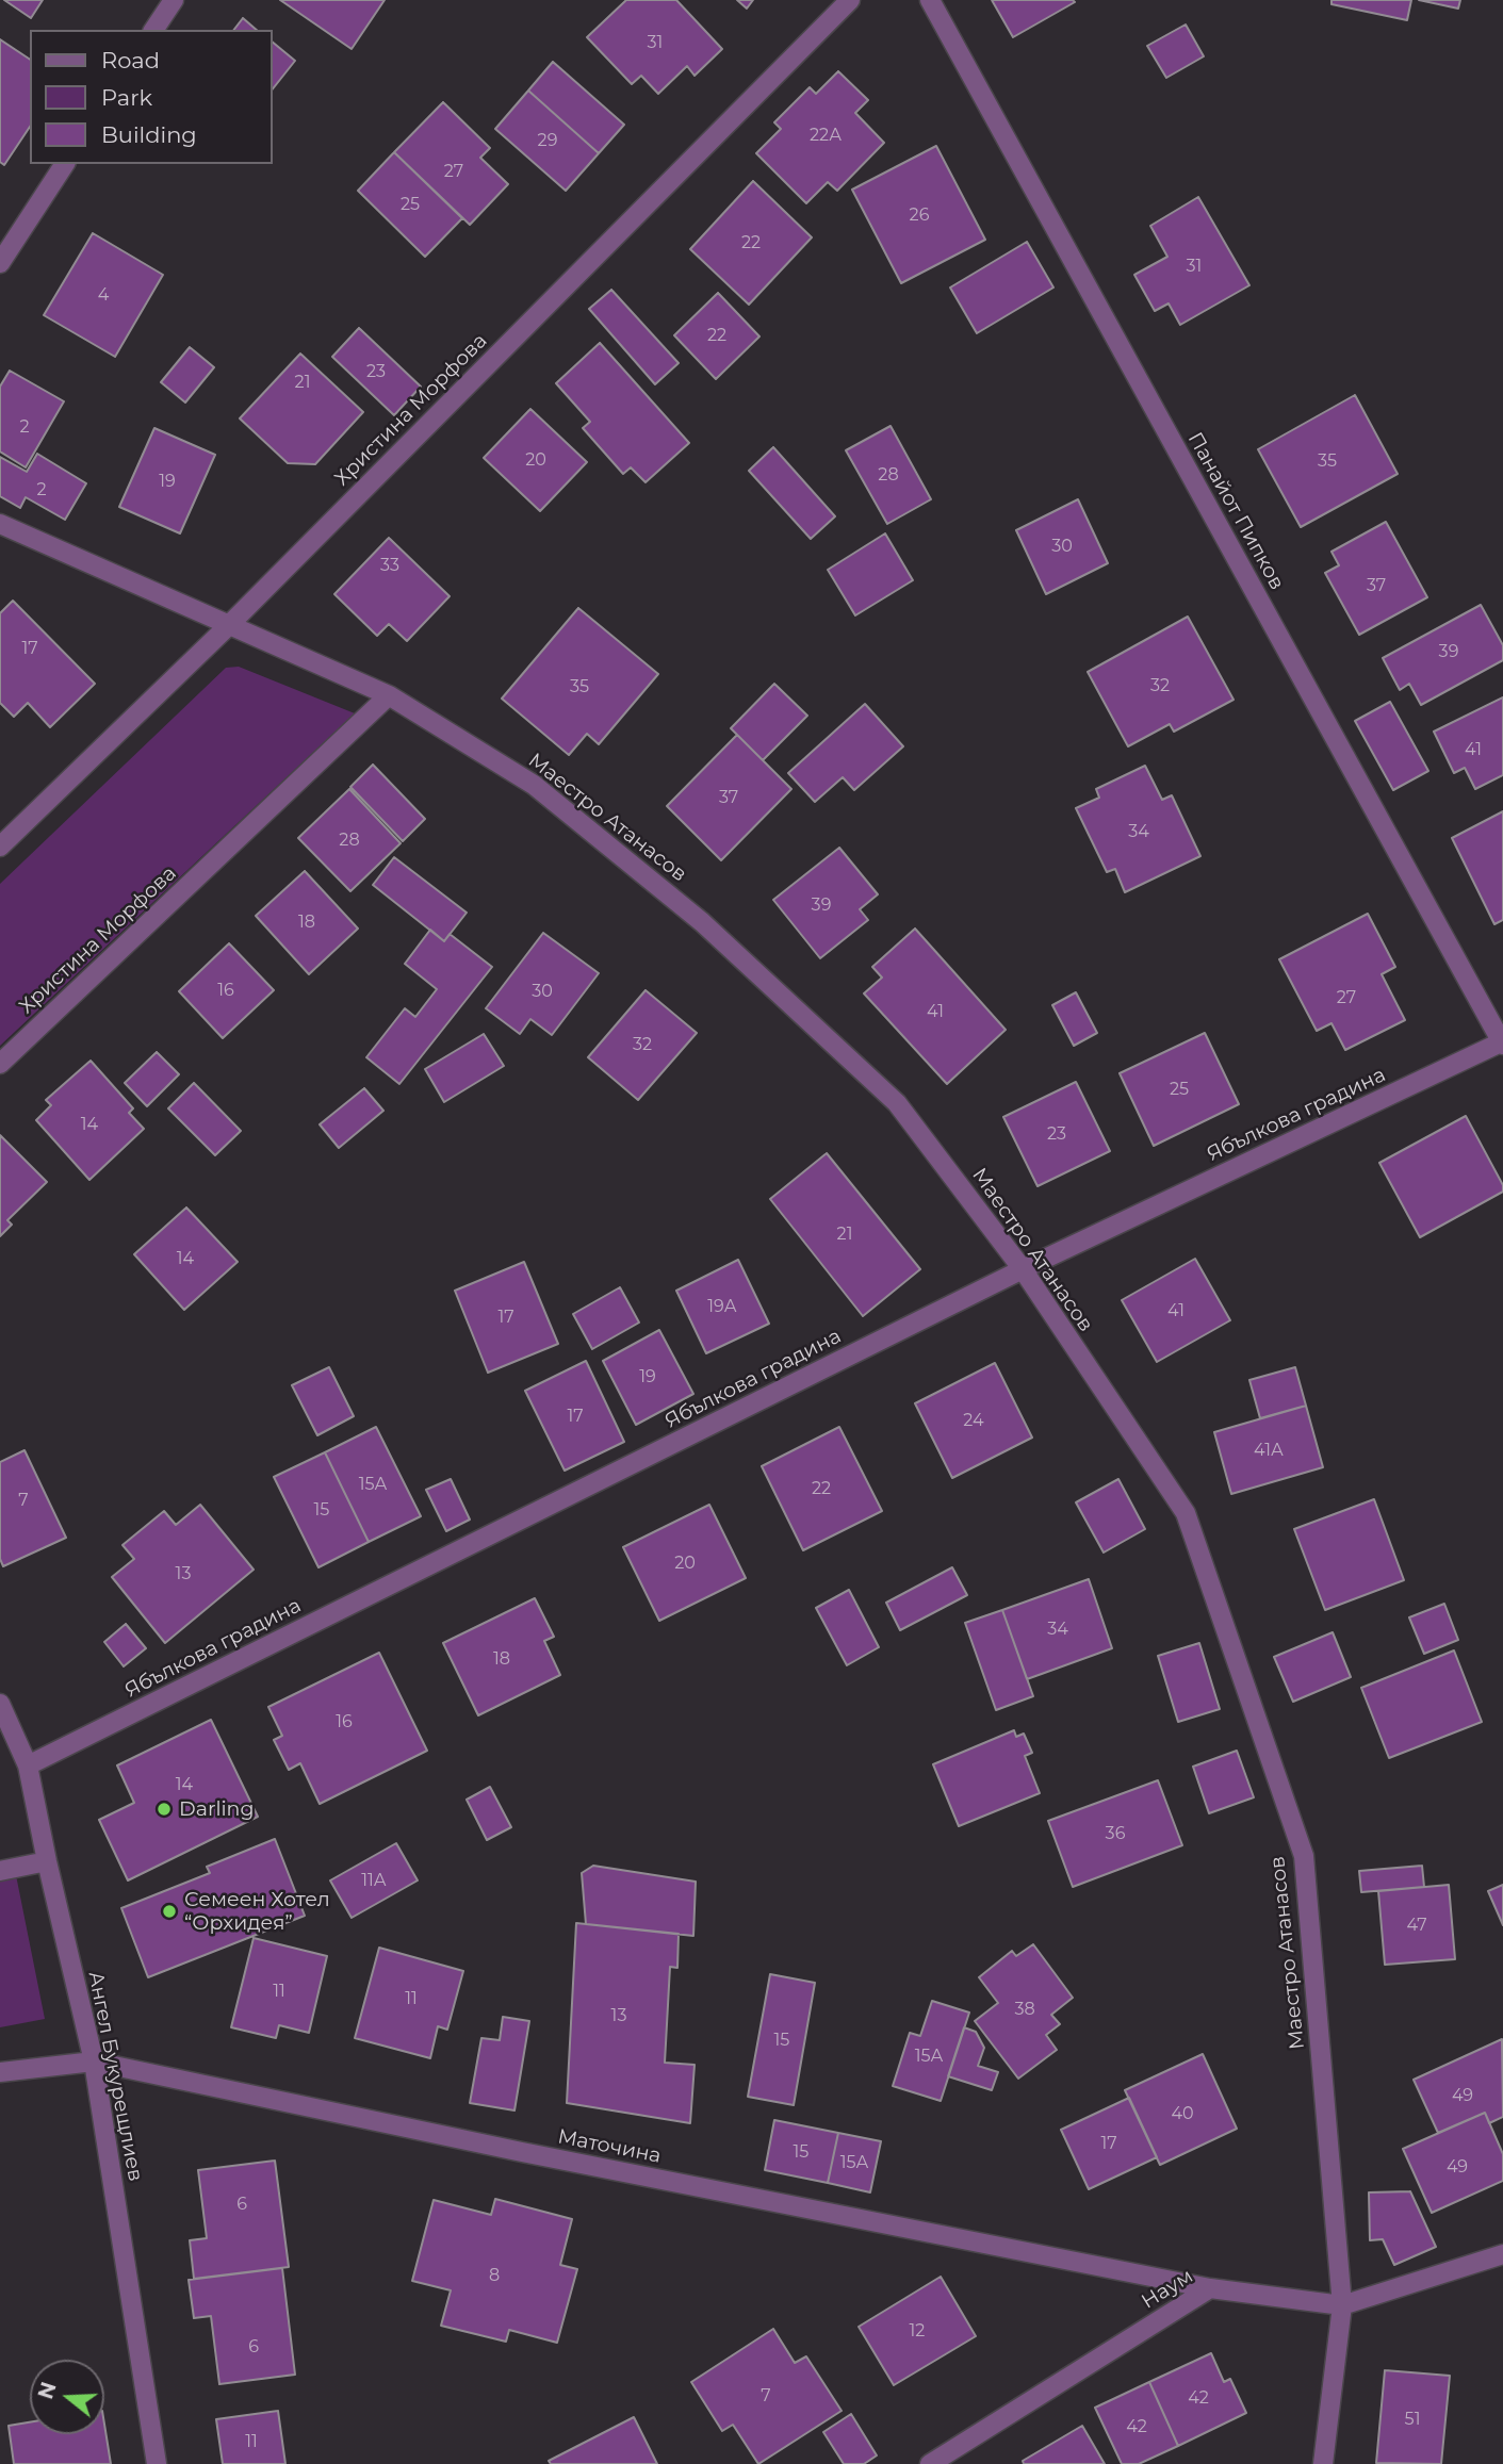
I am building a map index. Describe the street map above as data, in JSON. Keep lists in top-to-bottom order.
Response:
{
  "streets": {
    "street": [
      "Христина Морфова",
      "Панайот Пипков",
      "Маестро Атанасов",
      "Ябълкова градина",
      "Ангел Букурещлиев",
      "Маточина",
      "Наум"
    ]
  },
  "crossings": [
    ["Христина Морфова", "Маестро Атанасов"],
    ["Панайот Пипков", "Ябълкова градина"],
    ["Маестро Атанасов", "Ябълкова градина"],
    ["Маестро Атанасов", "Наум"],
    ["Ябълкова градина", "Ангел Букурещлиев"],
    ["Ангел Букурещлиев", "Маточина"],
    ["Маточина", "Наум"]
  ],
  "places": ["Darling", "Семеен Хотел “Орхидея”"],
  "house_numbers": [
    "31",
    "22А",
    "29",
    "27",
    "25",
    "26",
    "22",
    "31",
    "4",
    "22",
    "23",
    "21",
    "2",
    "20",
    "35",
    "28",
    "19",
    "2",
    "30",
    "33",
    "37",
    "17",
    "39",
    "32",
    "35",
    "41",
    "37",
    "34",
    "28",
    "39",
    "18",
    "16",
    "30",
    "27",
    "41",
    "32",
    "25",
    "14",
    "23",
    "21",
    "14",
    "19А",
    "41",
    "17",
    "19",
    "17",
    "24",
    "41А",
    "15А",
    "22",
    "7",
    "15",
    "20",
    "13",
    "34",
    "18",
    "16",
    "14",
    "36",
    "11А",
    "47",
    "11",
    "11",
    "38",
    "13",
    "15",
    "15А",
    "49",
    "40",
    "17",
    "15",
    "15А",
    "49",
    "6",
    "8",
    "12",
    "6",
    "7",
    "42",
    "51",
    "42",
    "11"
  ],
  "legend": ["Road", "Park", "Building"],
  "north": "left"
}
